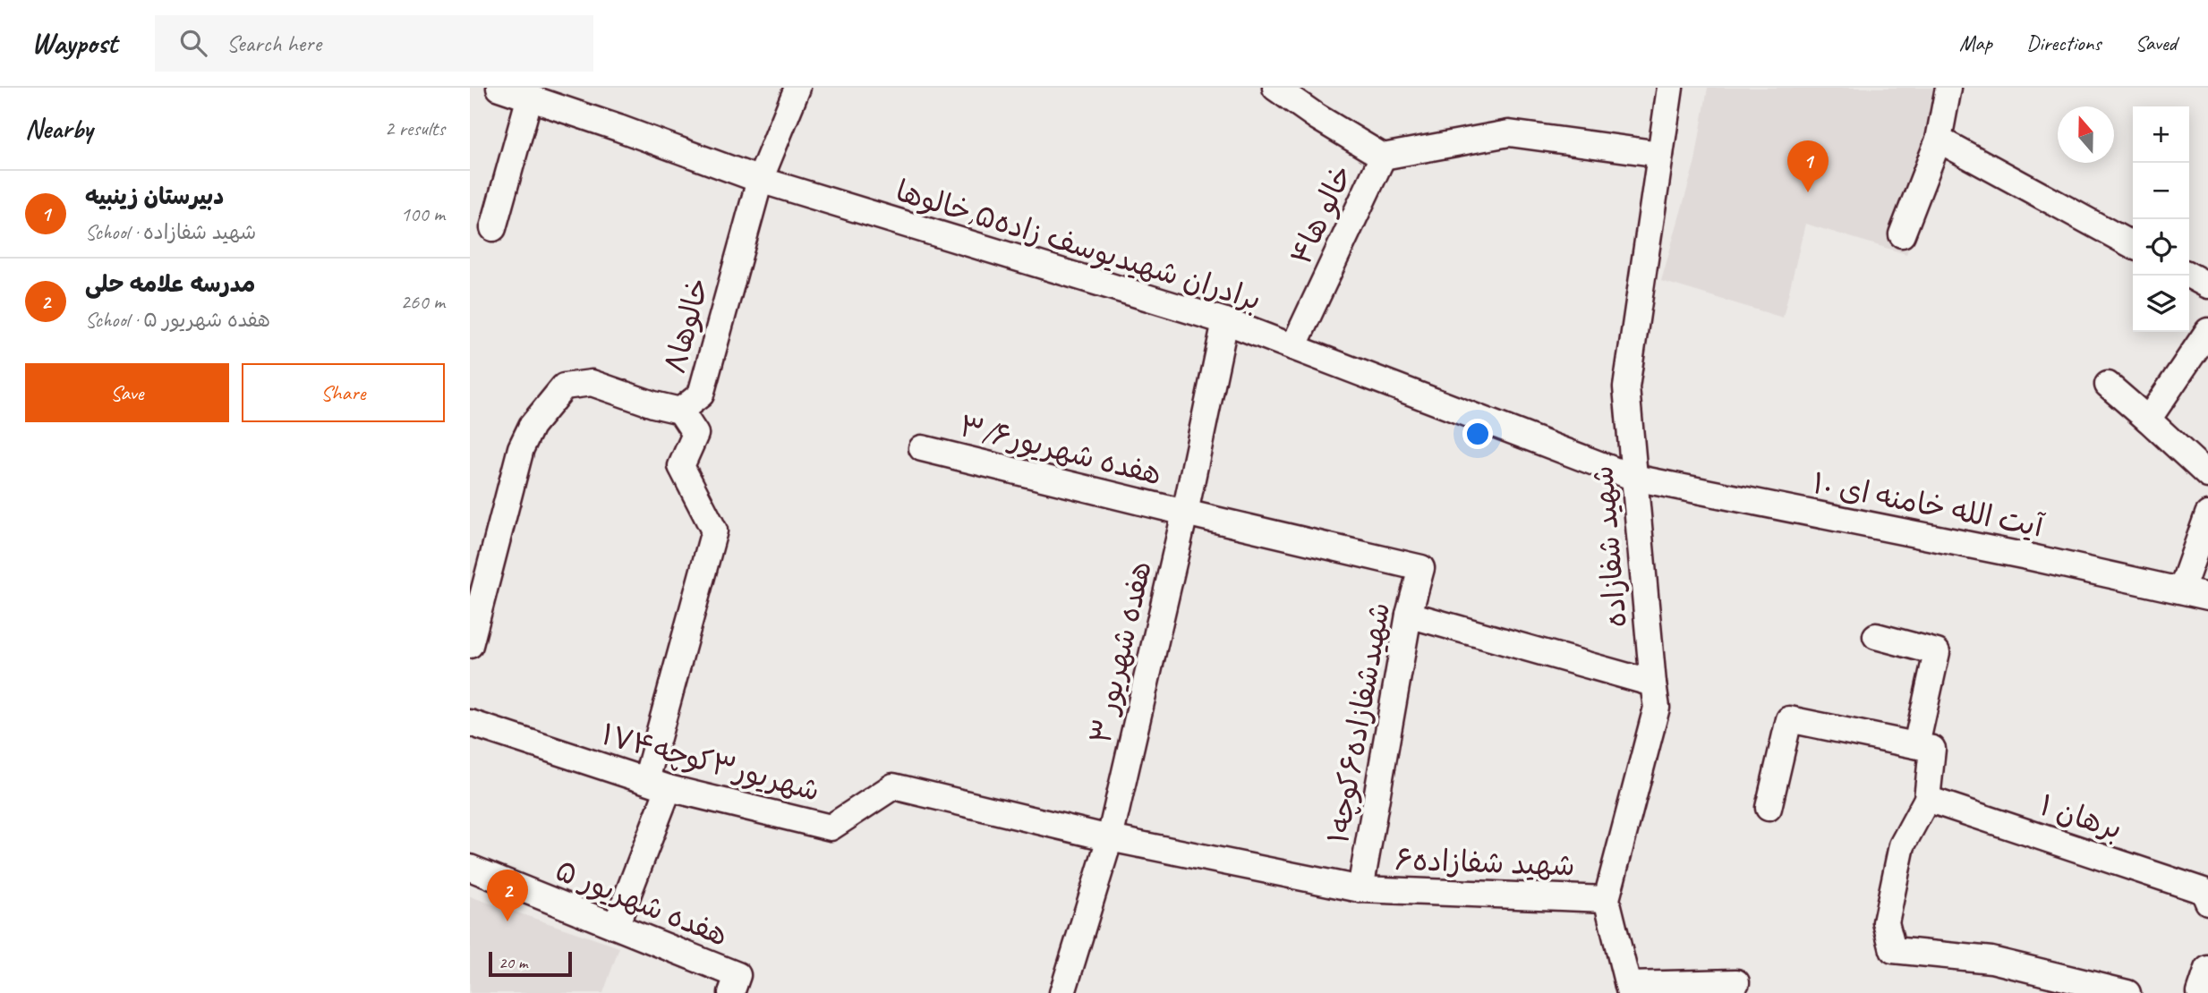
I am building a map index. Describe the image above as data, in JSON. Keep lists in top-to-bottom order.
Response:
{
  "streets": {
    "street": [
      "خالو ها۴",
      "برادران شهیدیوسف زاده۵,خالوها",
      "خالوها۸",
      "هفده شهریور۳/۶",
      "آیت الله خامنه ای ۱۰",
      "شهید شفازاده",
      "هفده شهریور ۳",
      "شهیدشفازاده۶کوچه۱",
      "۱۷شهریور۳کوچه۴",
      "برهان ۱",
      "شهید شفازاده۶",
      "هفده شهریور ۵"
    ]
  },
  "crossings": [
    ["خالو ها۴", "برادران شهیدیوسف زاده۵,خالوها"],
    ["برادران شهیدیوسف زاده۵,خالوها", "خالوها۸"],
    ["برادران شهیدیوسف زاده۵,خالوها", "آیت الله خامنه ای ۱۰"],
    ["برادران شهیدیوسف زاده۵,خالوها", "شهید شفازاده"],
    ["برادران شهیدیوسف زاده۵,خالوها", "هفده شهریور ۳"],
    ["هفده شهریور۳/۶", "هفده شهریور ۳"],
    ["هفده شهریور۳/۶", "شهیدشفازاده۶کوچه۱"],
    ["آیت الله خامنه ای ۱۰", "شهید شفازاده"],
    ["شهید شفازاده", "شهید شفازاده۶"],
    ["هفده شهریور ۳", "۱۷شهریور۳کوچه۴"],
    ["شهیدشفازاده۶کوچه۱", "۱۷شهریور۳کوچه۴"],
    ["شهیدشفازاده۶کوچه۱", "شهید شفازاده۶"],
    ["۱۷شهریور۳کوچه۴", "شهید شفازاده۶"]
  ],
  "scale_bar": "20 m",
  "north": "top",
  "page": {
    "header": "Waypost",
    "search": "Search here",
    "nav": ["Map", "Directions", "Saved"],
    "heading": ["Nearby", "2 results"],
    "map_buttons": ["+", "−"],
    "pins": ["1", "2"],
    "list": [
      {
        "mark": "1",
        "name": "دبیرستان زینبیه",
        "note": "School · شهید شفازاده",
        "value": "100 m"
      },
      {
        "mark": "2",
        "name": "مدرسه علامه حلی",
        "note": "School · هفده شهریور ۵",
        "value": "260 m"
      }
    ],
    "buttons": ["Save", "Share"],
    "scale": "20 m"
  }
}
